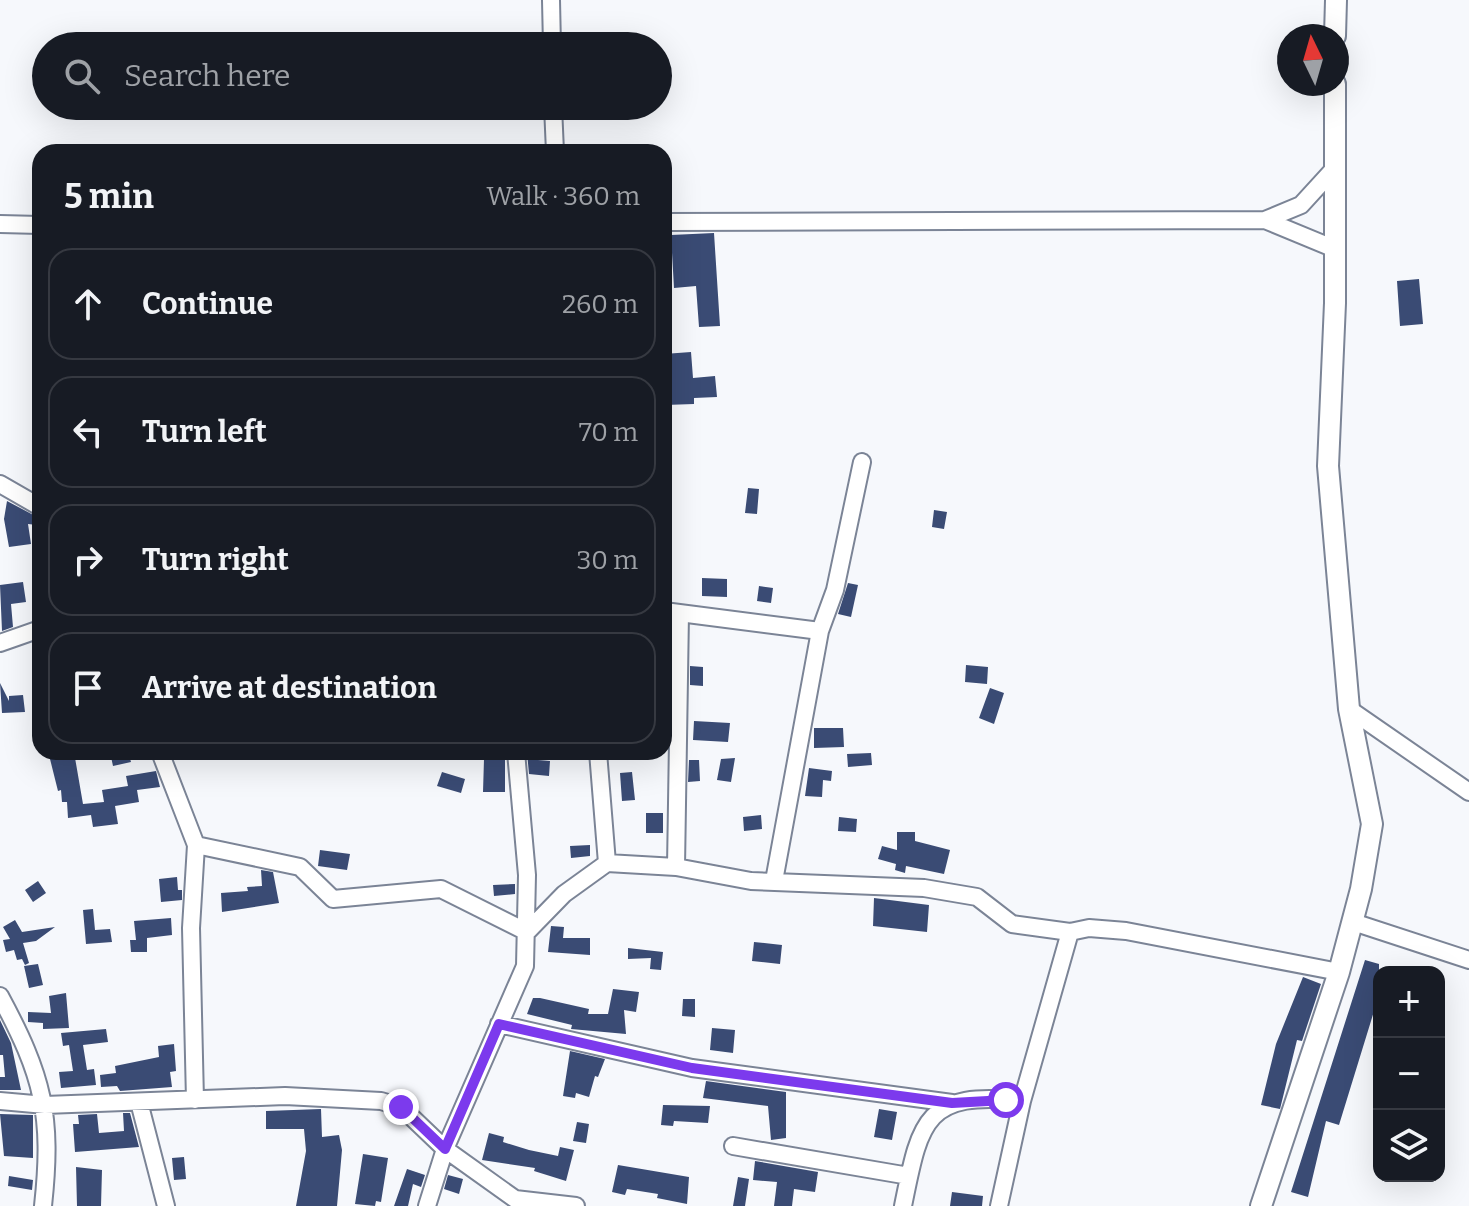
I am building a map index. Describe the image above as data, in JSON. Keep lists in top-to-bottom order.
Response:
{
  "north": "top",
  "page": {
    "search": "Search here",
    "heading": ["5 min", "Walk · 360 m"],
    "list": [
      ["Continue", "260 m"],
      ["Turn left", "70 m"],
      ["Turn right", "30 m"],
      "Arrive at destination"
    ],
    "map_buttons": ["+", "−"]
  }
}
